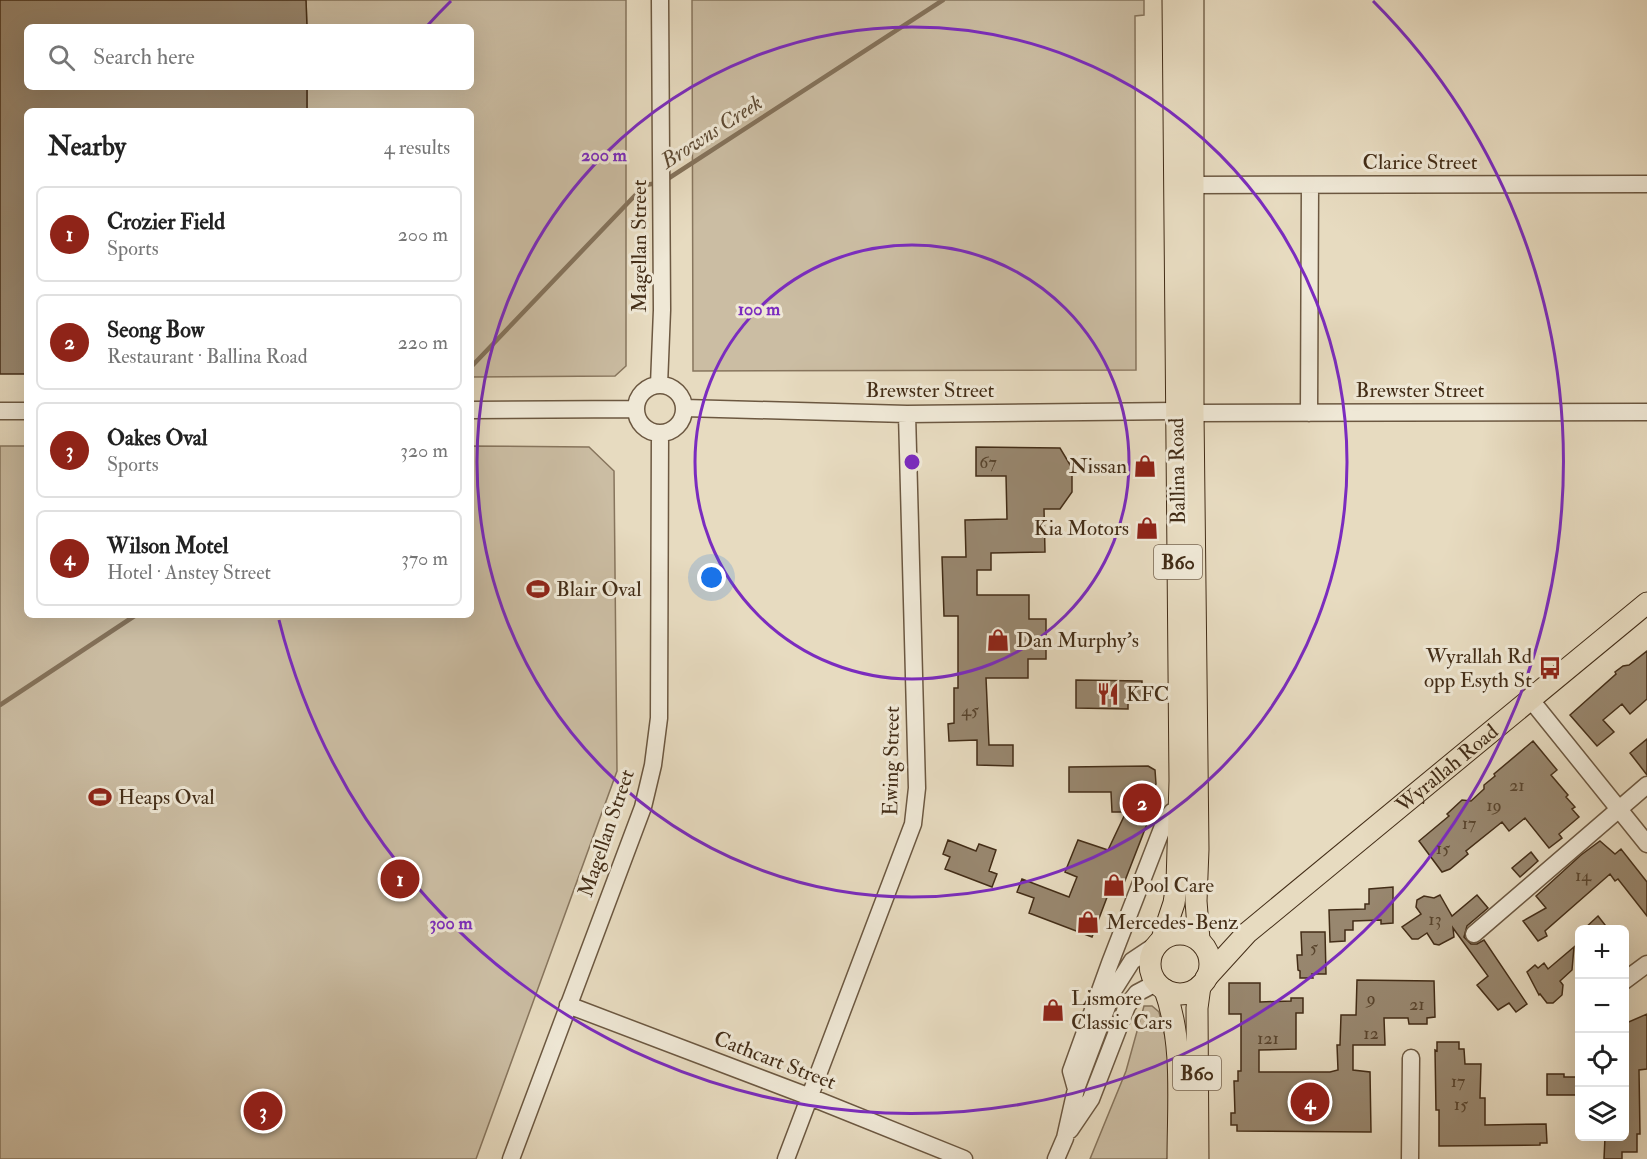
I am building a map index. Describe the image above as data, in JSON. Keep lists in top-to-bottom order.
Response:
{
  "streets": {
    "main road": ["Ballina Road", "B60", "Wyrallah Road"],
    "street": [
      "Clarice Street",
      "Magellan Street",
      "Brewster Street",
      "Ewing Street",
      "Cathcart Street"
    ]
  },
  "crossings": [
    ["Clarice Street", "Ballina Road"],
    ["Magellan Street", "Brewster Street"],
    ["Magellan Street", "Cathcart Street"],
    ["Brewster Street", "Ballina Road"],
    ["Brewster Street", "Ewing Street"],
    ["Ballina Road", "B60"],
    ["Ballina Road", "Wyrallah Road"],
    ["B60", "Wyrallah Road"],
    ["Ewing Street", "Cathcart Street"]
  ],
  "water": ["Browns Creek"],
  "places": {
    "shop": [
      "Nissan",
      "Kia Motors",
      "Dan Murphy's",
      "Pool Care",
      "Mercedes-Benz",
      "Lismore Classic Cars"
    ],
    "sports": ["Blair Oval", "Heaps Oval"],
    "bus stop": ["Wyrallah Rd opp Esyth St"],
    "restaurant": ["KFC"]
  },
  "house_numbers": [
    "67",
    "45",
    "21",
    "19",
    "17",
    "15",
    "14",
    "13",
    "5",
    "9",
    "21",
    "12",
    "121",
    "17",
    "15"
  ],
  "page": {
    "search": "Search here",
    "heading": ["Nearby", "4 results"],
    "list": [
      {
        "mark": "1",
        "name": "Crozier Field",
        "note": "Sports",
        "value": "200 m"
      },
      {
        "mark": "2",
        "name": "Seong Bow",
        "note": "Restaurant · Ballina Road",
        "value": "220 m"
      },
      {
        "mark": "3",
        "name": "Oakes Oval",
        "note": "Sports",
        "value": "320 m"
      },
      {
        "mark": "4",
        "name": "Wilson Motel",
        "note": "Hotel · Anstey Street",
        "value": "370 m"
      }
    ],
    "pins": [
      "2",
      "1",
      "4",
      "3"
    ],
    "map_buttons": ["+", "−"]
  },
  "rings": ["200 m", "100 m", "300 m"]
}
